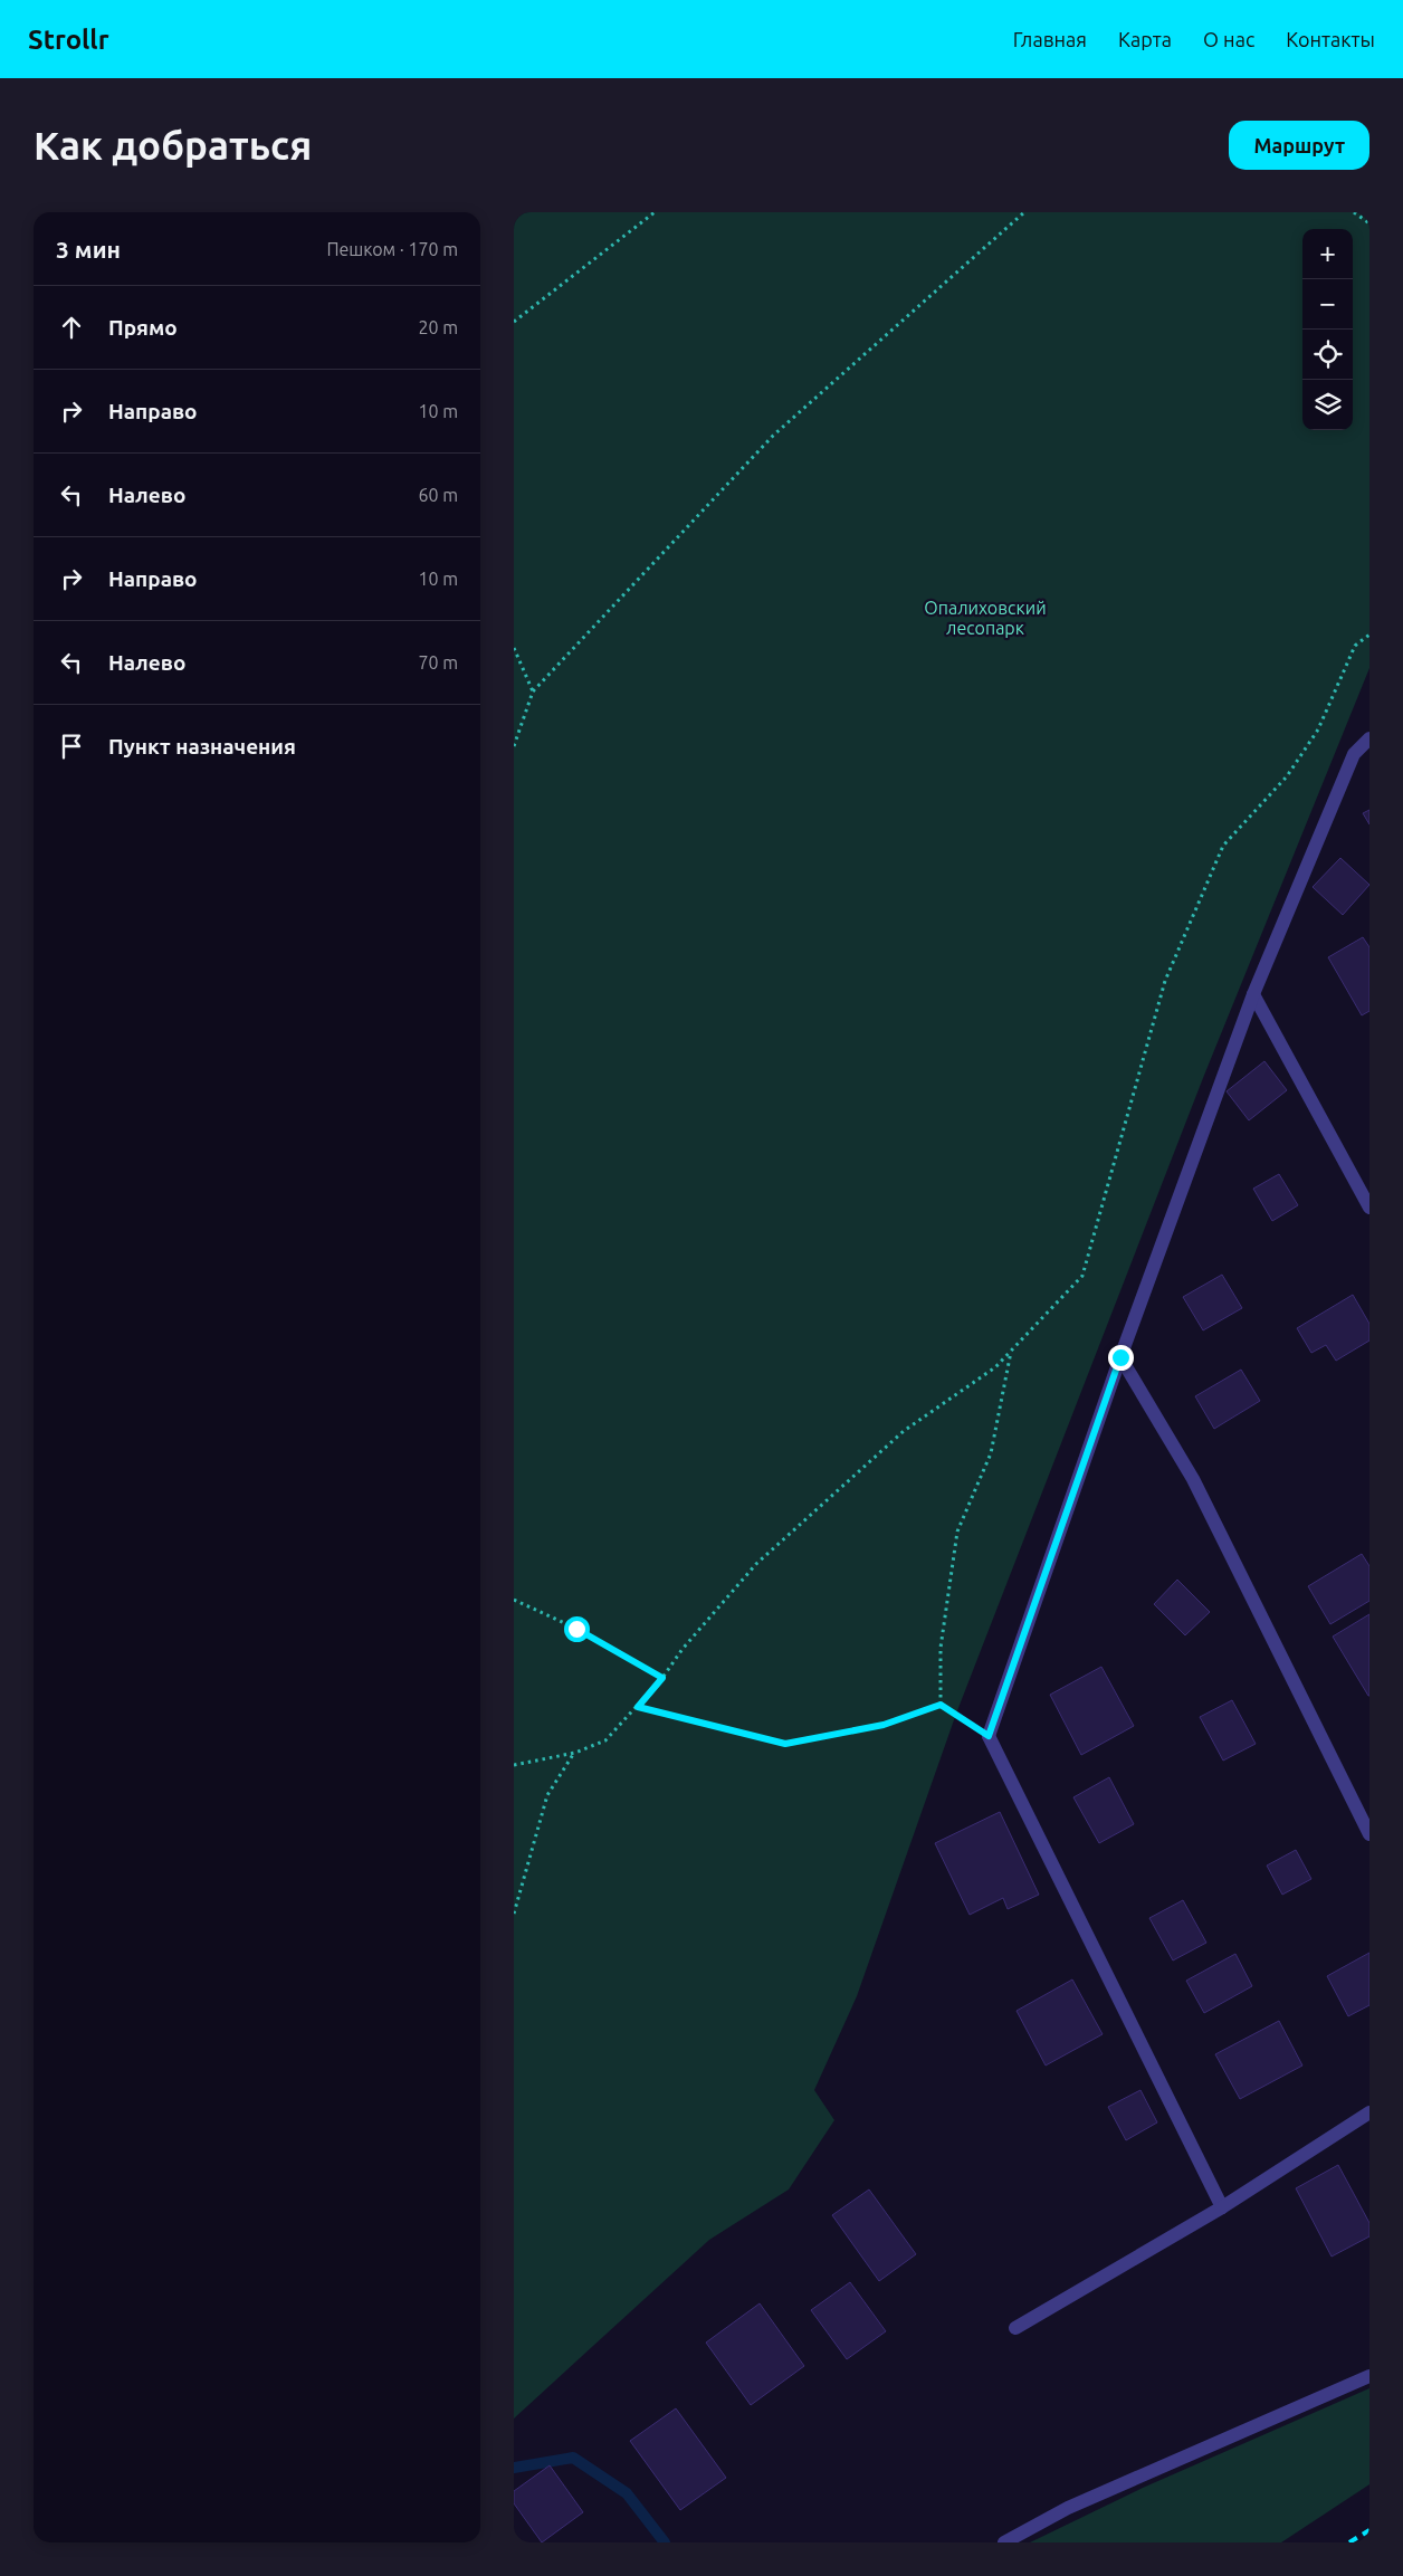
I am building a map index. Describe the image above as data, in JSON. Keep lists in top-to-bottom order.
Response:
{
  "parks": ["Опалиховский лесопарк"],
  "page": {
    "header": "Strollr",
    "nav": [
      "Главная",
      "Карта",
      "О нас",
      "Контакты"
    ],
    "buttons": "Маршрут",
    "title": "Как добраться",
    "heading": ["3 мин", "Пешком · 170 m"],
    "map_buttons": ["+", "−"],
    "list": [
      ["Прямо", "20 m"],
      ["Направо", "10 m"],
      ["Налево", "60 m"],
      ["Направо", "10 m"],
      ["Налево", "70 m"],
      "Пункт назначения"
    ]
  }
}
